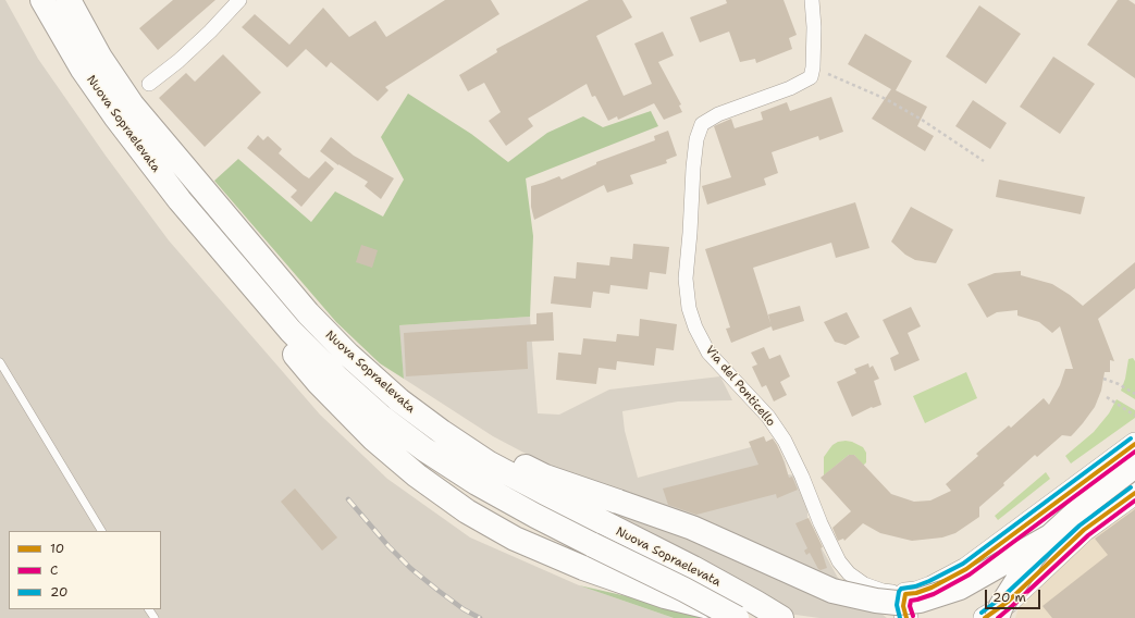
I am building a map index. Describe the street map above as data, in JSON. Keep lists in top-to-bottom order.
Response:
{
  "streets": {
    "highway": ["Nuova Sopraelevata"],
    "street": ["Via del Ponticello"]
  },
  "lines": ["transit line 20", "transit line 10", "transit line C"],
  "legend": ["10", "C", "20"],
  "scale_bar": "20 m"
}
